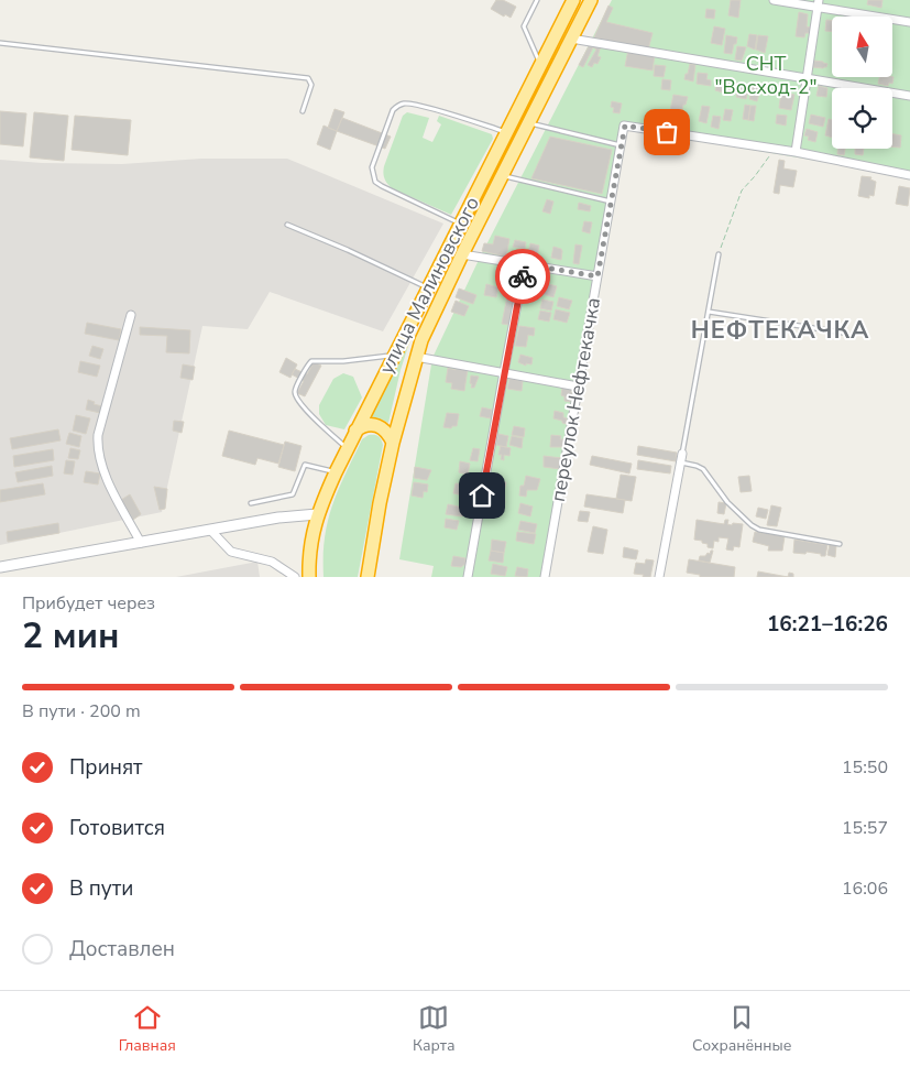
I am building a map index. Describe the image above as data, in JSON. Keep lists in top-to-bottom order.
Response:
{
  "streets": {
    "highway": ["улица Малиновского"],
    "street": ["переулок Нефтекачка"]
  },
  "districts": ["НЕФТЕКАЧКА"],
  "parks": ["СНТ \"Восход-2\""],
  "north": "top",
  "page": {
    "heading": ["2 мин", "Прибудет через", "16:21–16:26"],
    "bar": "В пути · 200 m",
    "list": [
      ["Принят", "15:50"],
      ["Готовится", "15:57"],
      ["В пути", "16:06"],
      "Доставлен"
    ],
    "tabs": ["Главная", "Карта", "Сохранённые"]
  }
}
